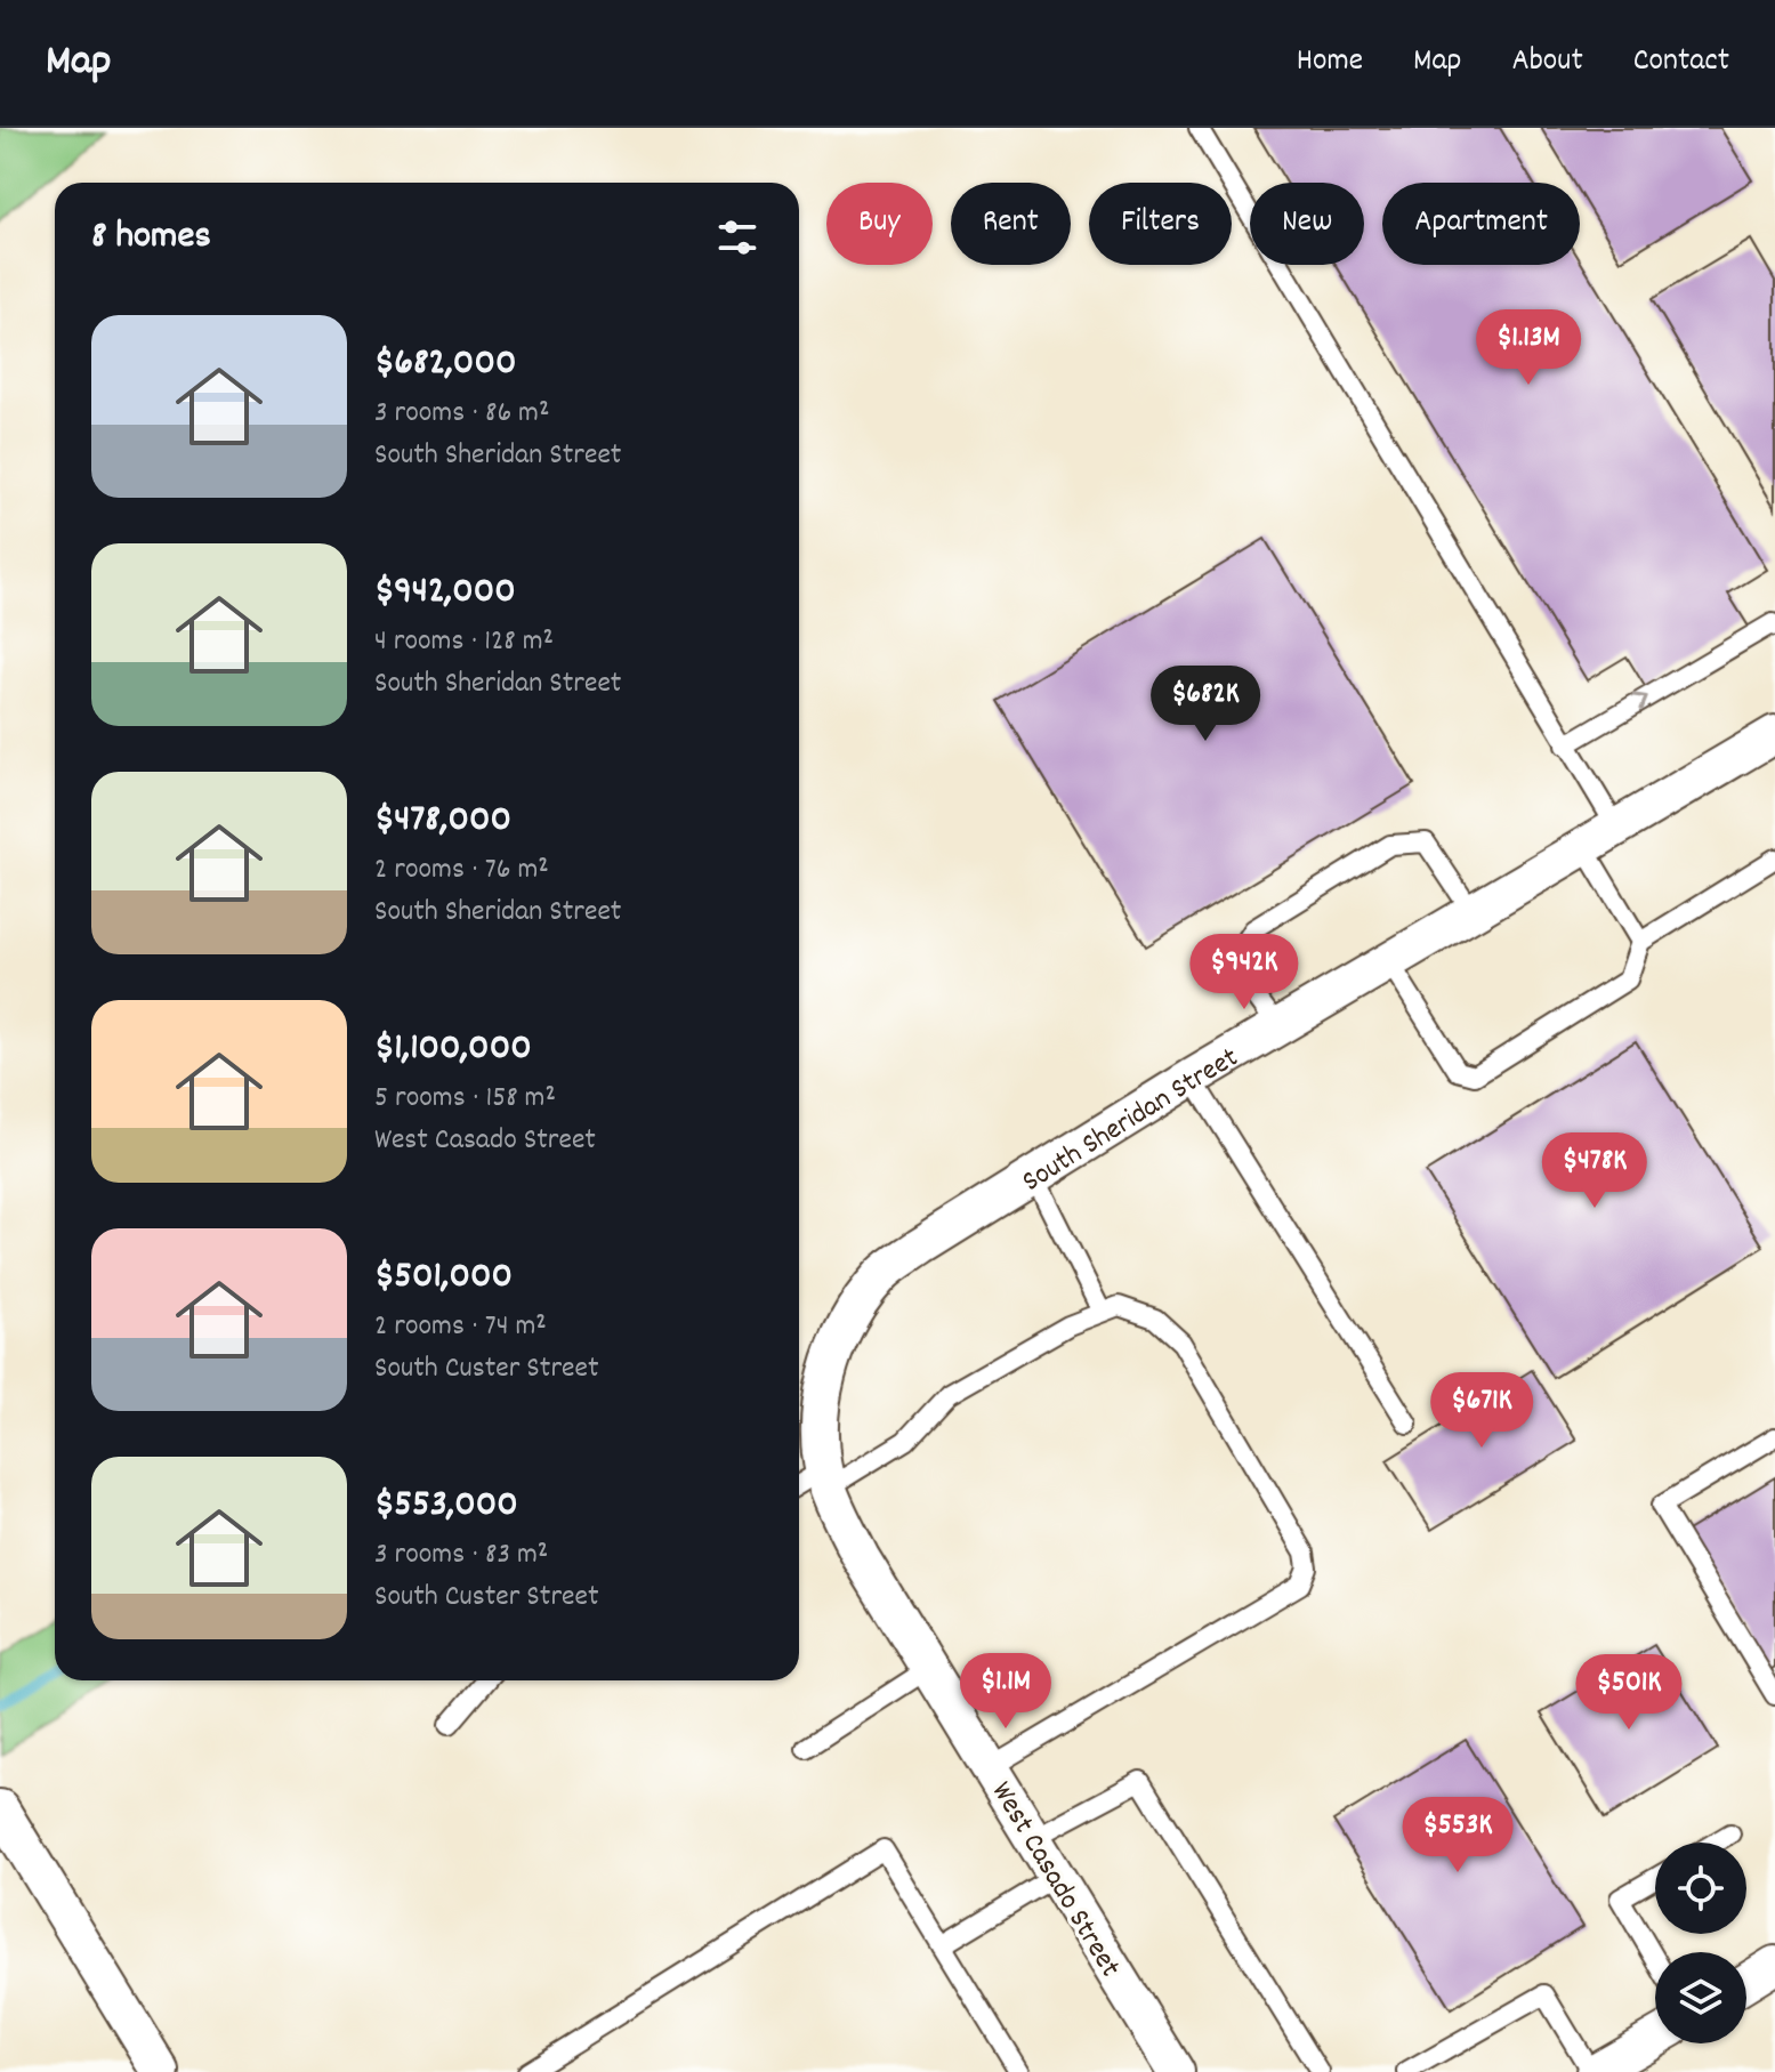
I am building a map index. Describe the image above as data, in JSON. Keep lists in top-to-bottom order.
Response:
{
  "streets": {
    "street": ["South Sheridan Street", "West Casado Street"]
  },
  "crossings": [
    ["South Sheridan Street", "West Casado Street"]
  ],
  "page": {
    "header": "Map",
    "nav": [
      "Home",
      "Map",
      "About",
      "Contact"
    ],
    "chip": [
      "Buy",
      "Rent",
      "Filters",
      "New",
      "Apartment"
    ],
    "heading": "8 homes",
    "list": [
      {
        "name": "$682,000",
        "note": "3 rooms · 86 m² · South Sheridan Street"
      },
      {
        "name": "$942,000",
        "note": "4 rooms · 128 m² · South Sheridan Street"
      },
      {
        "name": "$478,000",
        "note": "2 rooms · 76 m² · South Sheridan Street"
      },
      {
        "name": "$1,100,000",
        "note": "5 rooms · 158 m² · West Casado Street"
      },
      {
        "name": "$501,000",
        "note": "2 rooms · 74 m² · South Custer Street"
      },
      {
        "name": "$553,000",
        "note": "3 rooms · 83 m² · South Custer Street"
      }
    ],
    "price": [
      "$1.13M",
      "$682K",
      "$942K",
      "$478K",
      "$671K",
      "$1.1M",
      "$501K",
      "$553K"
    ]
  }
}
